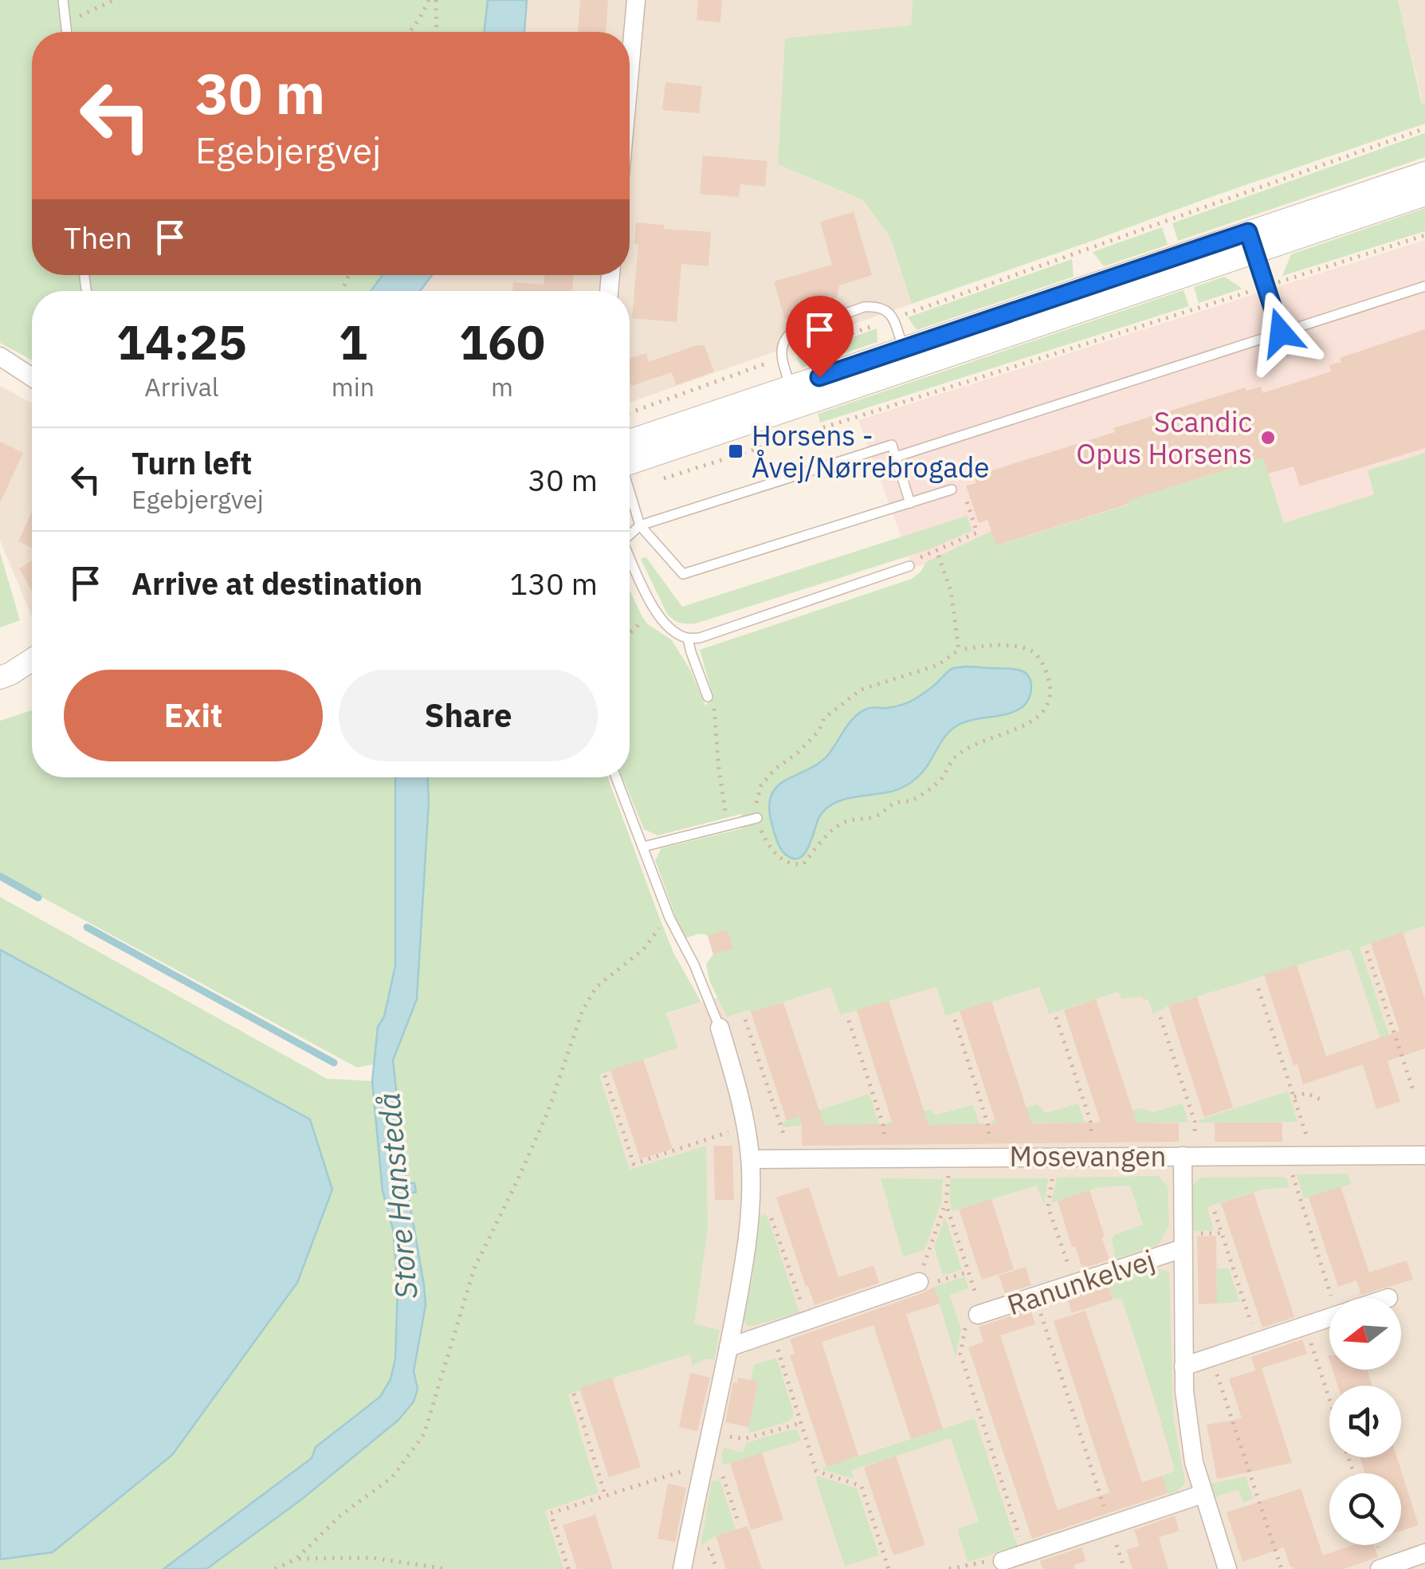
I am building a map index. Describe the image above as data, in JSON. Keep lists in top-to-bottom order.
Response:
{
  "streets": {
    "street": ["Mosevangen", "Ranunkelvej"]
  },
  "crossings": [
    ["Mosevangen", "Ranunkelvej"]
  ],
  "water": ["Store Hanstedå"],
  "places": {
    "other": ["Scandic Opus Horsens"],
    "transit": ["Horsens - Åvej/Nørrebrogade"]
  },
  "north": "left",
  "page": {
    "turn": ["30 m", "Egebjergvej"],
    "then": "Then",
    "eta": [
      "14:25",
      "Arrival",
      "1",
      "min",
      "160",
      "m"
    ],
    "list": [
      {
        "name": "Turn left",
        "note": "Egebjergvej",
        "value": "30 m"
      },
      {
        "name": "Arrive at destination",
        "value": "130 m"
      }
    ],
    "buttons": ["Exit", "Share"]
  }
}
